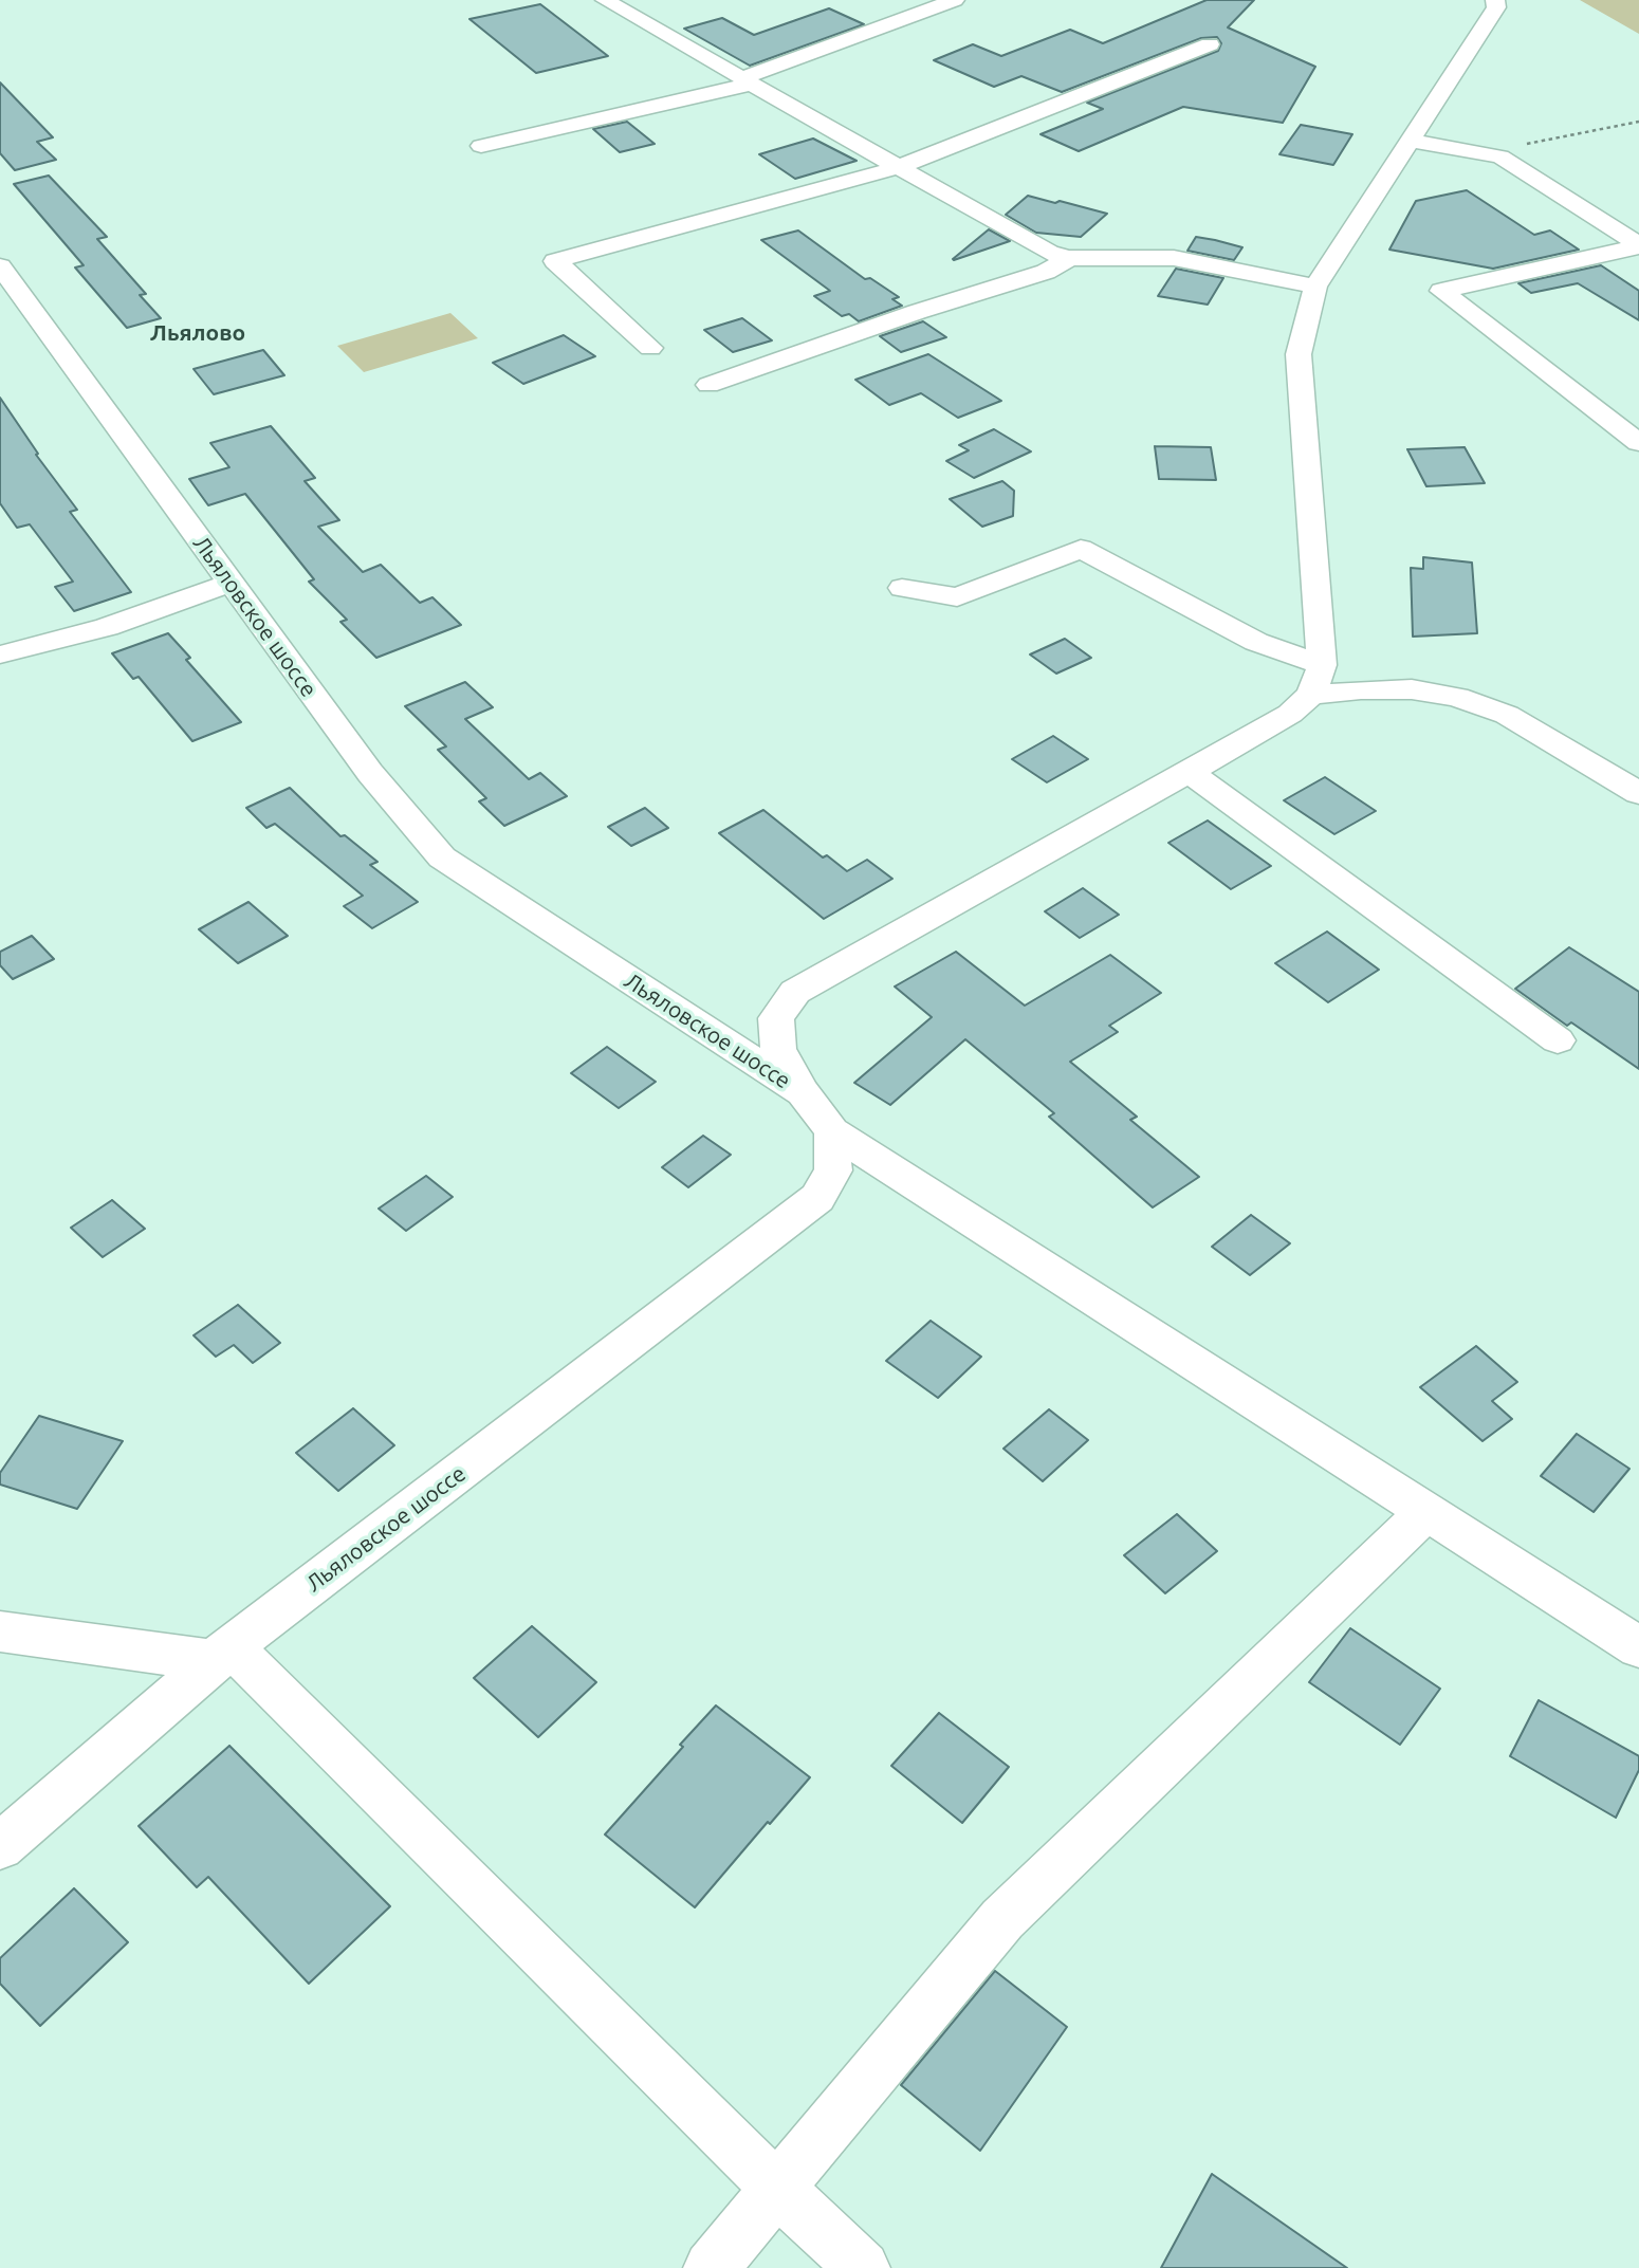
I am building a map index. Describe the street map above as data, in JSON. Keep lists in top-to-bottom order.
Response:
{
  "streets": {
    "street": ["Льяловское шоссе"]
  },
  "districts": ["Льялово"]
}
